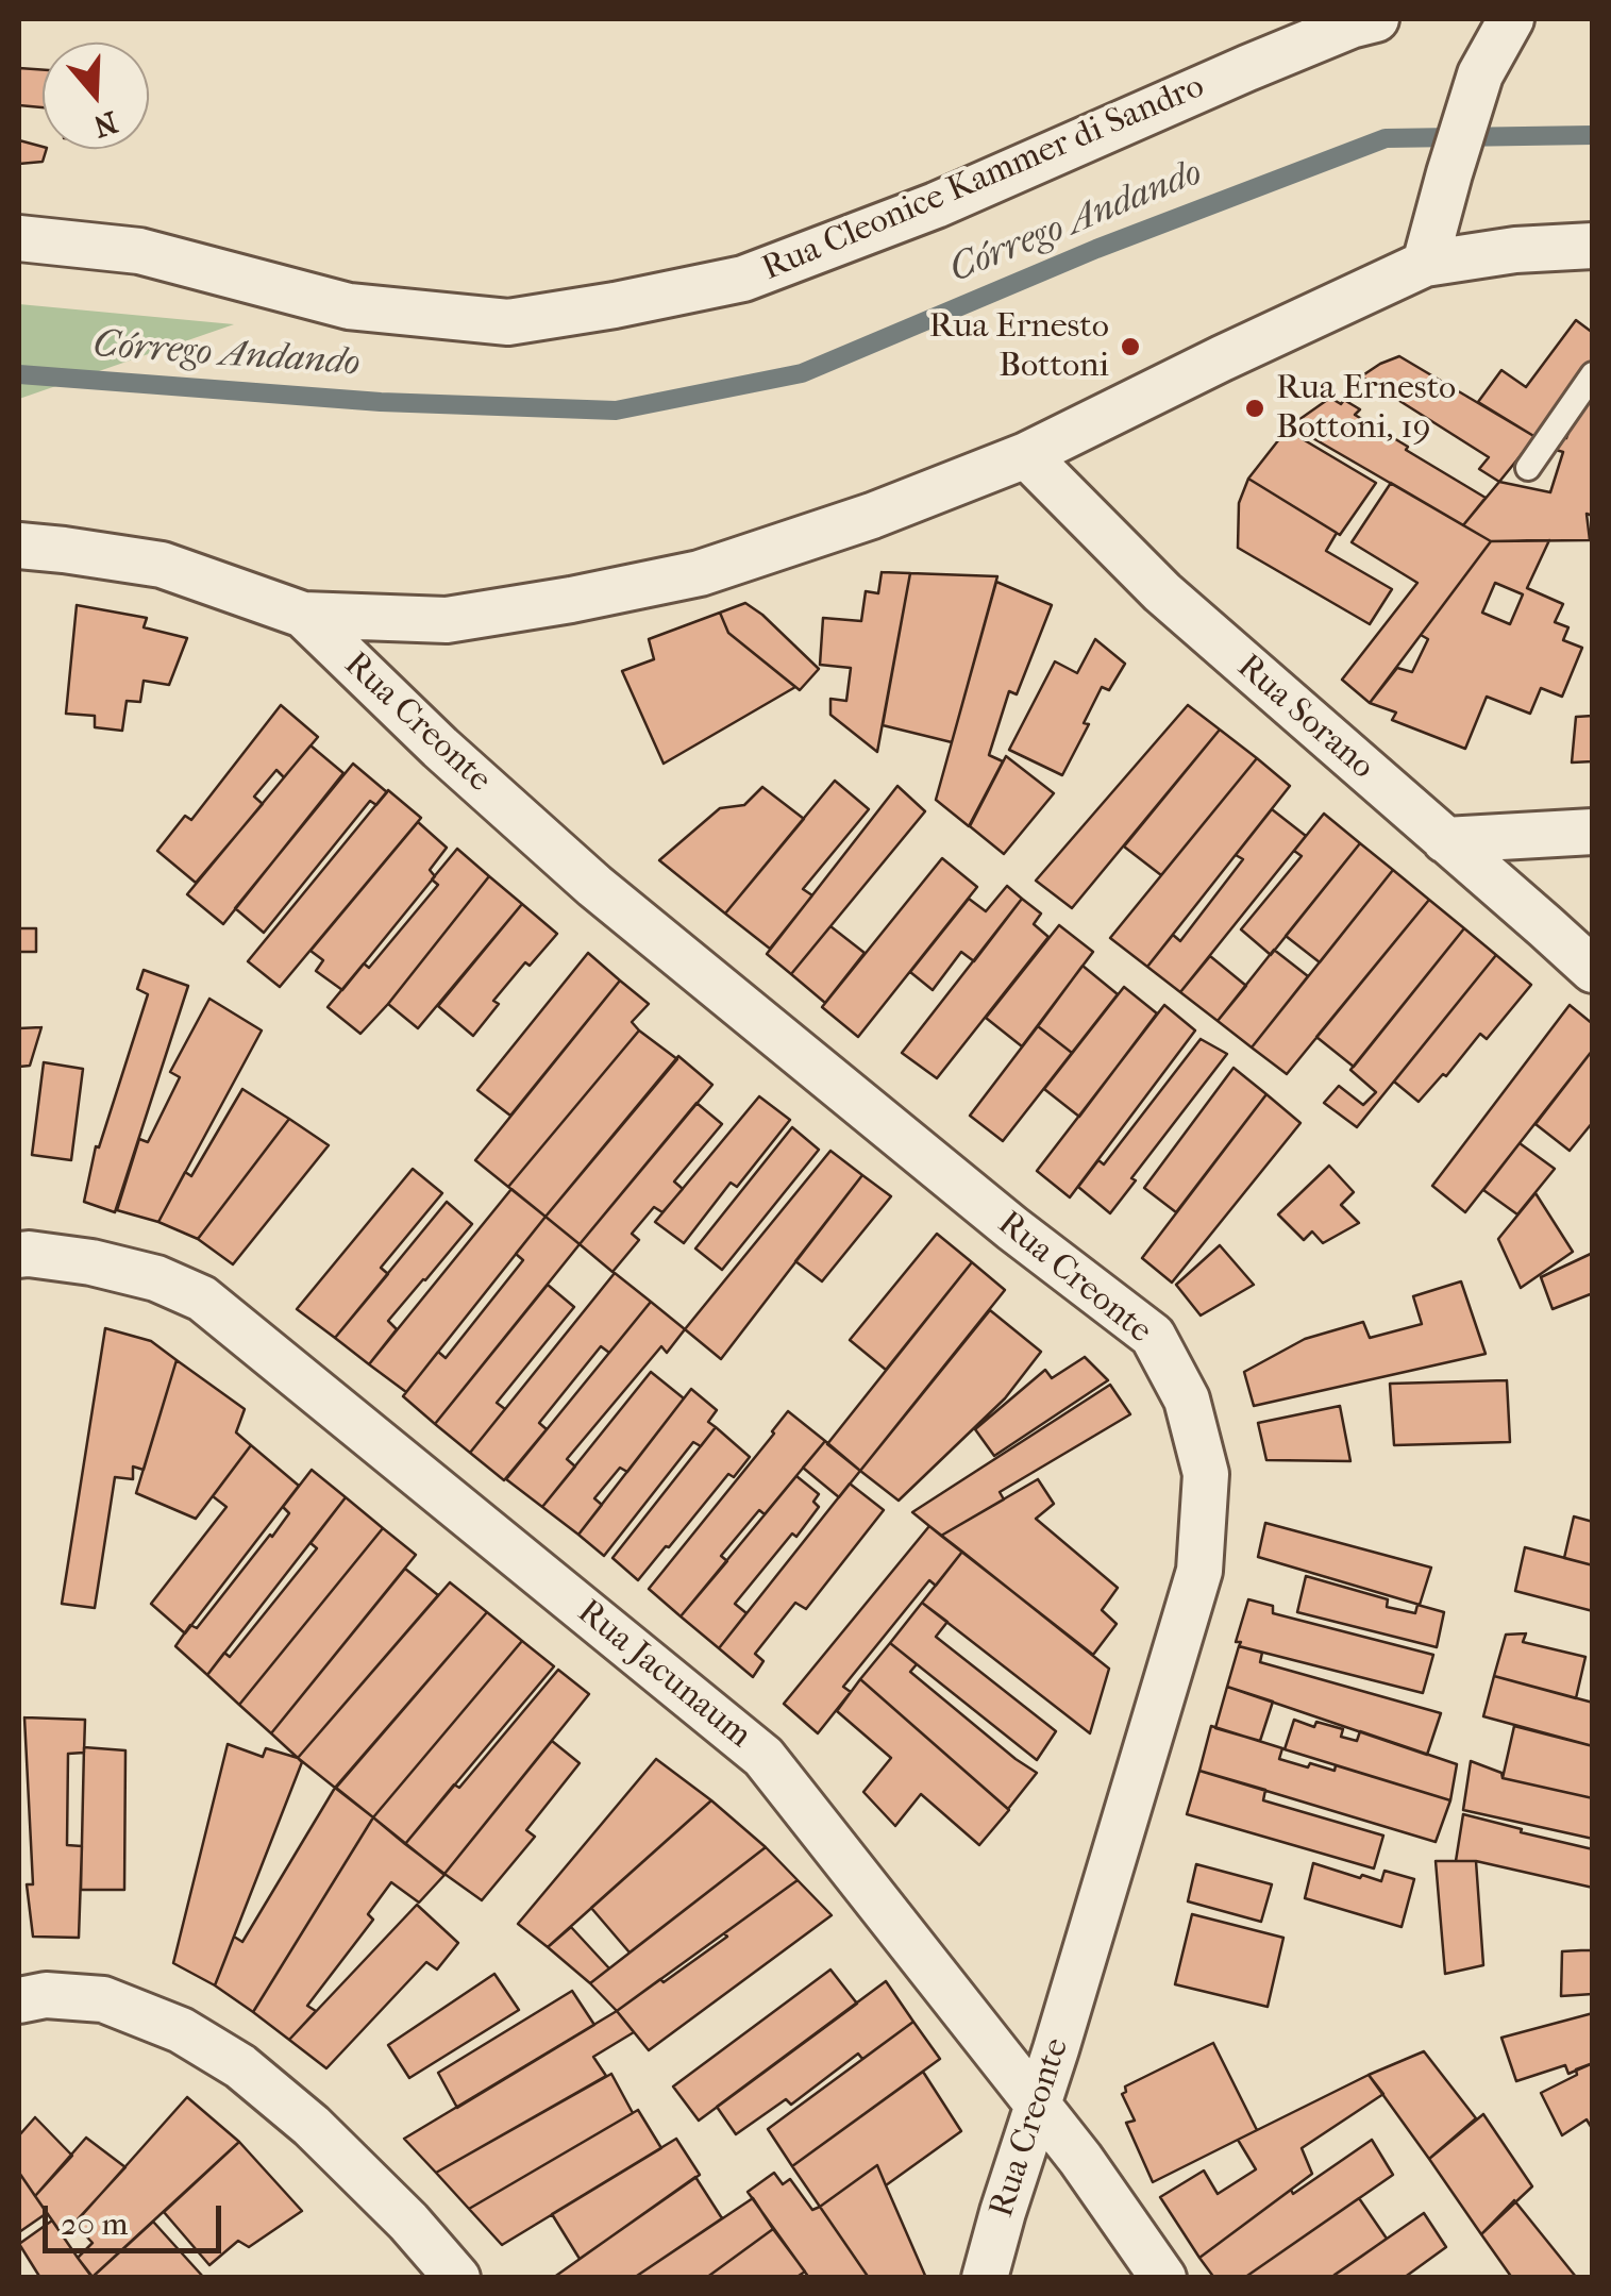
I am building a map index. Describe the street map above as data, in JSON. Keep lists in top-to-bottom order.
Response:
{
  "streets": {
    "street": [
      "Rua Cleonice Kammer di Sandro",
      "Rua Sorano",
      "Rua Creonte",
      "Rua Jacunaum"
    ]
  },
  "crossings": [
    ["Rua Creonte", "Rua Jacunaum"]
  ],
  "water": ["Córrego Andando"],
  "places": ["Rua Ernesto Bottoni", "Rua Ernesto Bottoni, 19"],
  "scale_bar": "20 m",
  "north": "bottom"
}
